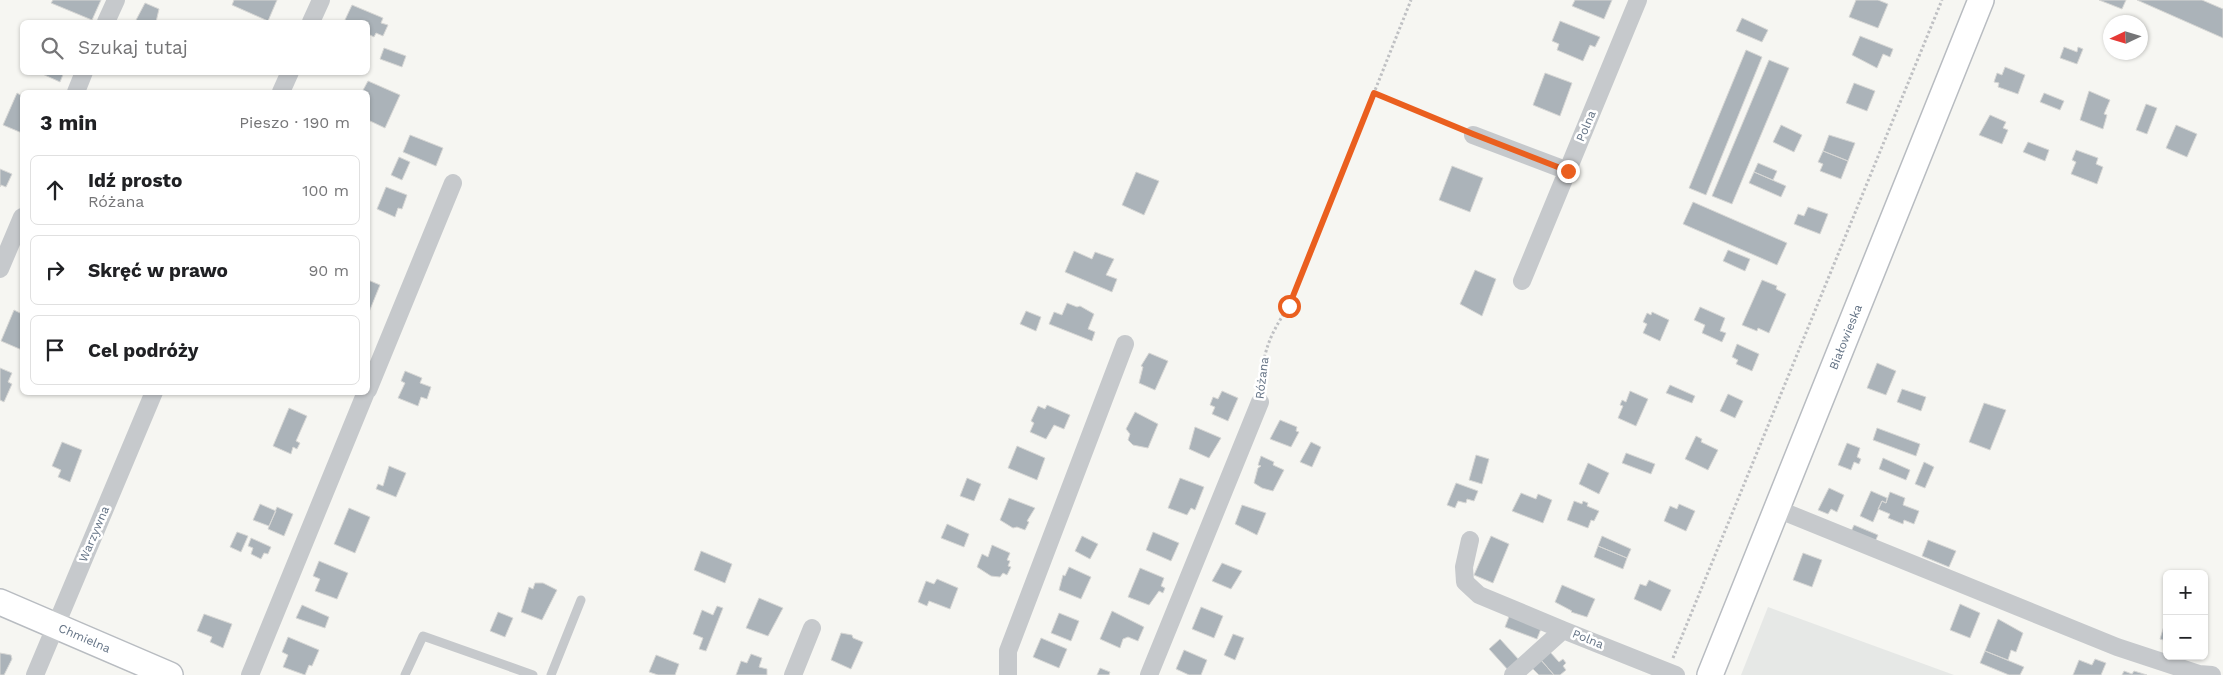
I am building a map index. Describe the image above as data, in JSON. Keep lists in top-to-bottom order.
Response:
{
  "streets": {
    "main road": ["Białowieska", "Chmielna"],
    "street": ["Polna", "Różana", "Warzywna"]
  },
  "crossings": [
    ["Warzywna", "Chmielna"]
  ],
  "north": "left",
  "page": {
    "search": "Szukaj tutaj",
    "heading": ["3 min", "Pieszo · 190 m"],
    "list": [
      ["Idź prosto", "Różana", "100 m"],
      ["Skręć w prawo", "90 m"],
      "Cel podróży"
    ],
    "map_buttons": ["+", "−"]
  }
}
